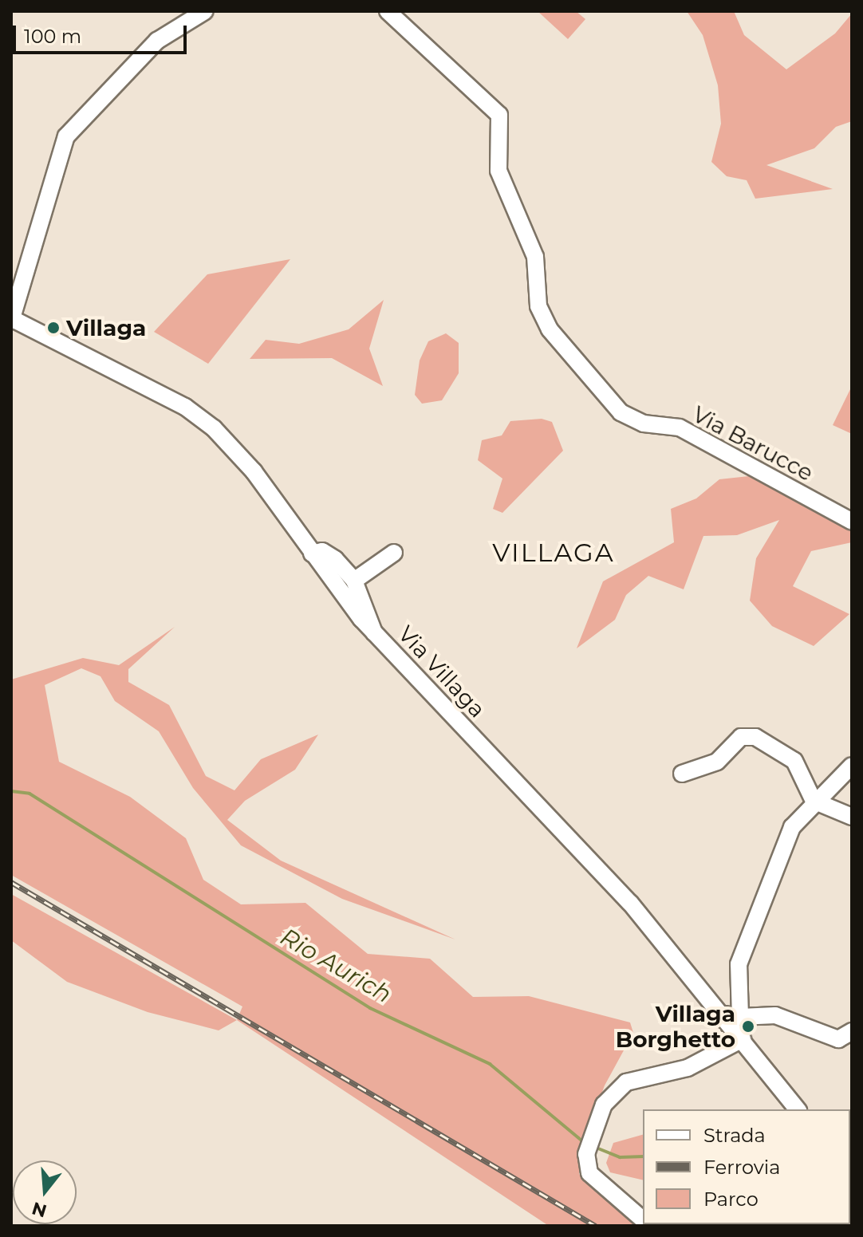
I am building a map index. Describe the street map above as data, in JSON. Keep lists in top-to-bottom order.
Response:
{
  "streets": {
    "street": ["Via Barucce", "Via Villaga"]
  },
  "districts": ["VILLAGA"],
  "water": ["Rio Aurich"],
  "places": ["Villaga", "Villaga Borghetto"],
  "legend": ["Strada", "Ferrovia", "Parco"],
  "scale_bar": "100 m",
  "north": "bottom"
}
